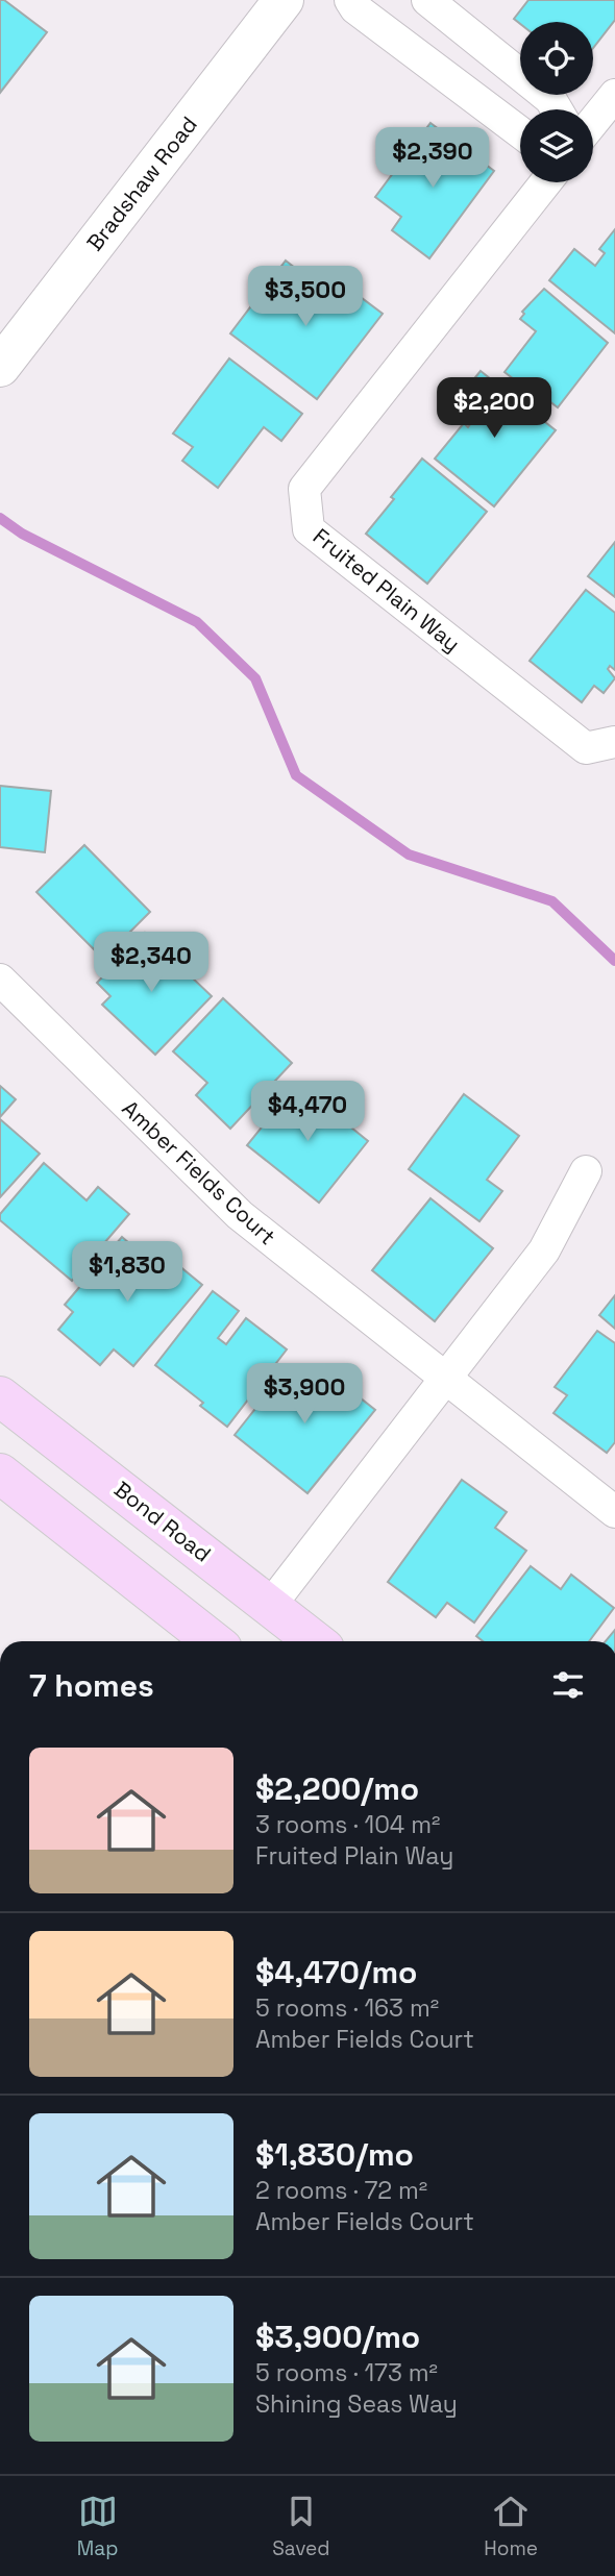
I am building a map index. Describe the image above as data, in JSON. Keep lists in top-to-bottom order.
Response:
{
  "streets": {
    "main road": ["Bradshaw Road", "Bond Road"],
    "street": ["Fruited Plain Way", "Amber Fields Court"]
  },
  "page": {
    "price": [
      "$2,390",
      "$3,500",
      "$2,200",
      "$2,340",
      "$4,470",
      "$1,830",
      "$3,900"
    ],
    "heading": "7 homes",
    "list": [
      {
        "name": "$2,200/mo",
        "note": "3 rooms · 104 m² · Fruited Plain Way"
      },
      {
        "name": "$4,470/mo",
        "note": "5 rooms · 163 m² · Amber Fields Court"
      },
      {
        "name": "$1,830/mo",
        "note": "2 rooms · 72 m² · Amber Fields Court"
      },
      {
        "name": "$3,900/mo",
        "note": "5 rooms · 173 m² · Shining Seas Way"
      }
    ],
    "tabs": ["Map", "Saved", "Home"]
  }
}
